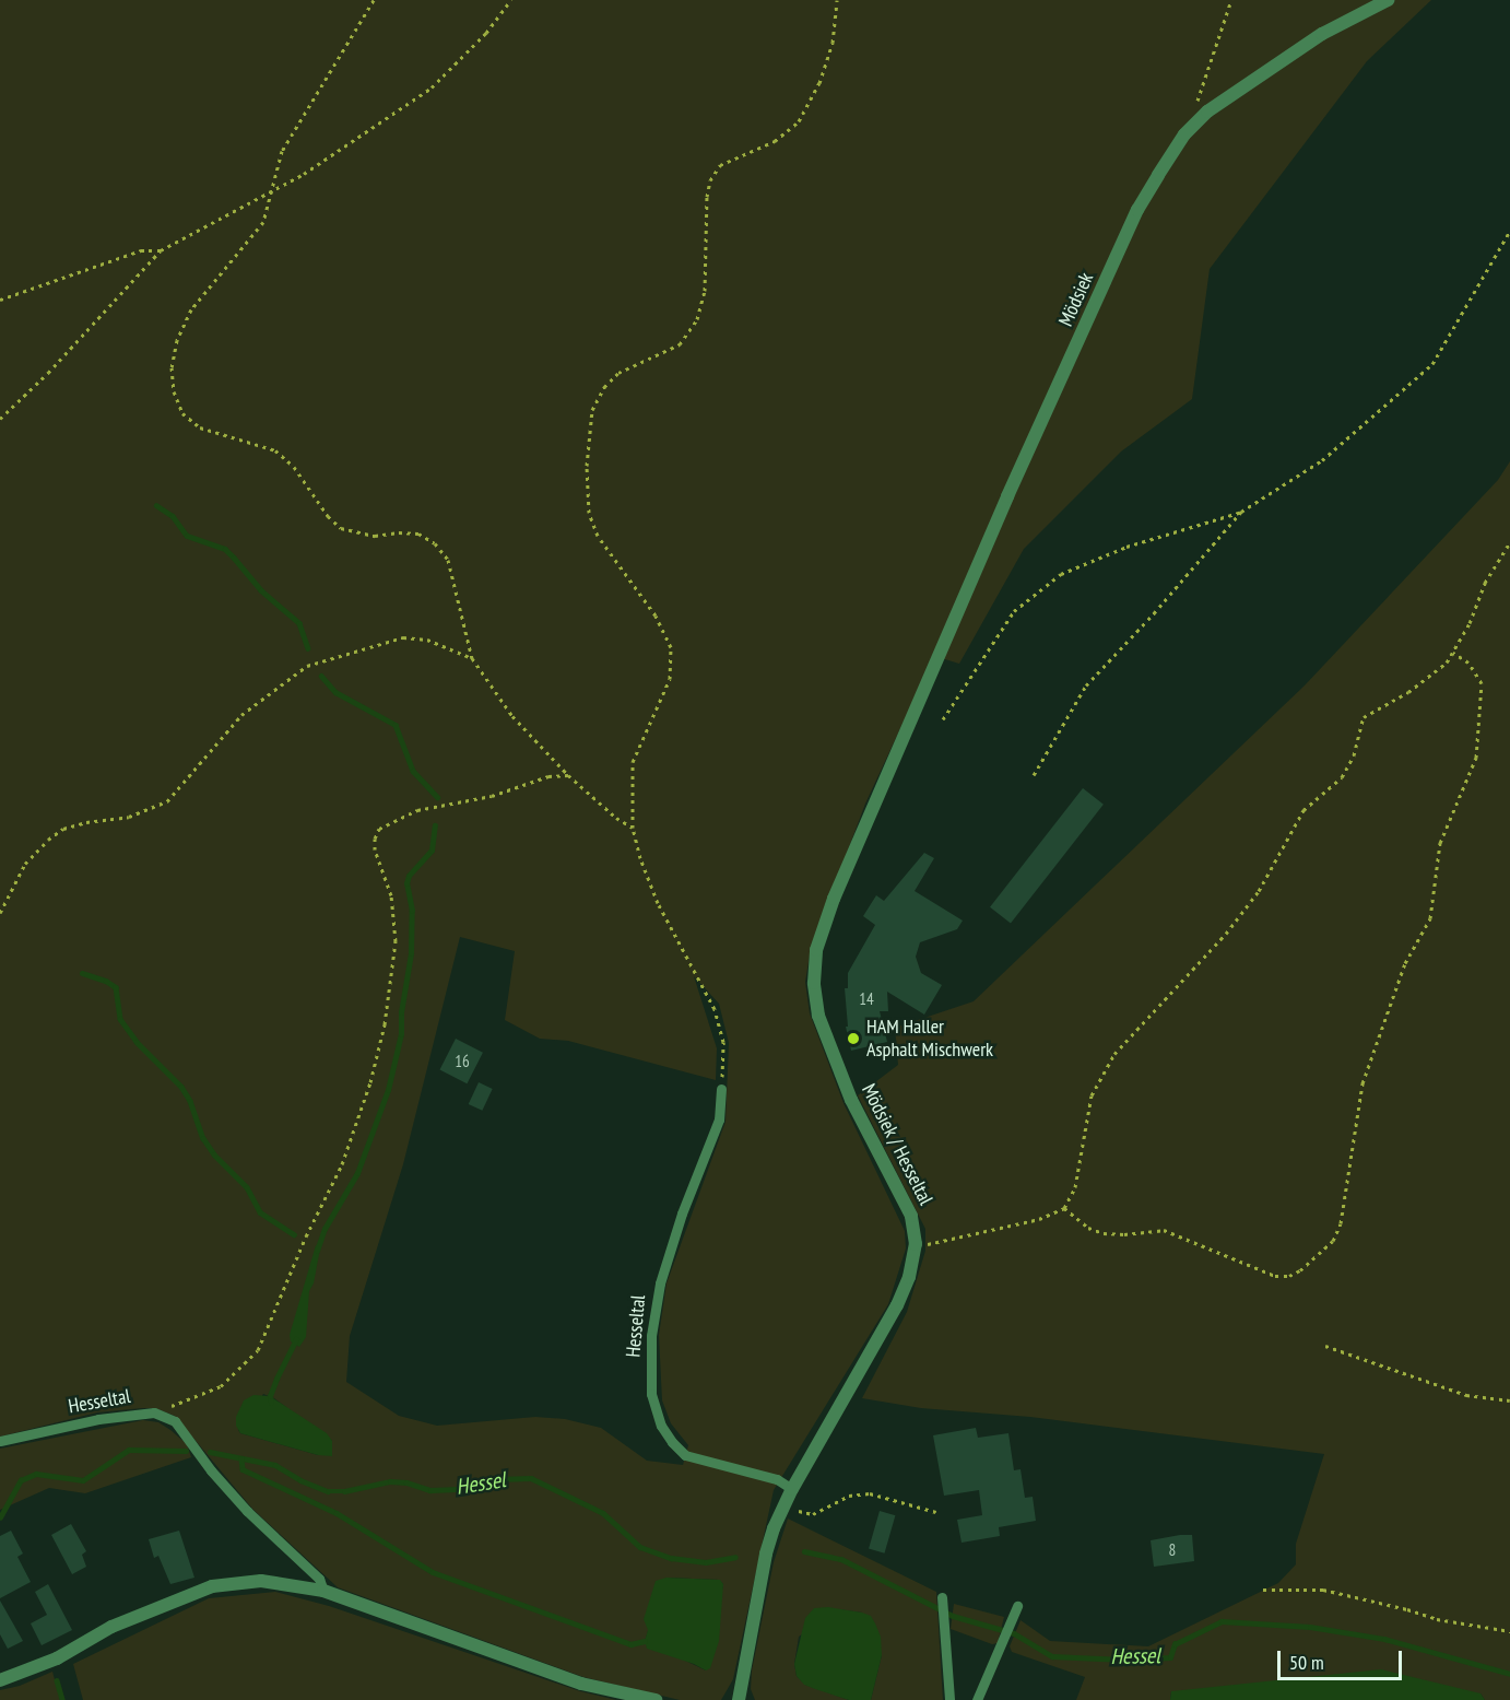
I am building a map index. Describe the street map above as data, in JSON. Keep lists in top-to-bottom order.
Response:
{
  "streets": {
    "street": ["Mödsiek", "Mödsiek / Hesseltal"],
    "lane": ["Hesseltal"]
  },
  "crossings": [
    ["Mödsiek", "Mödsiek / Hesseltal"],
    ["Mödsiek / Hesseltal", "Hesseltal"]
  ],
  "water": ["Hessel"],
  "places": ["HAM Haller Asphalt Mischwerk"],
  "house_numbers": ["14", "16", "8"],
  "scale_bar": "50 m"
}
